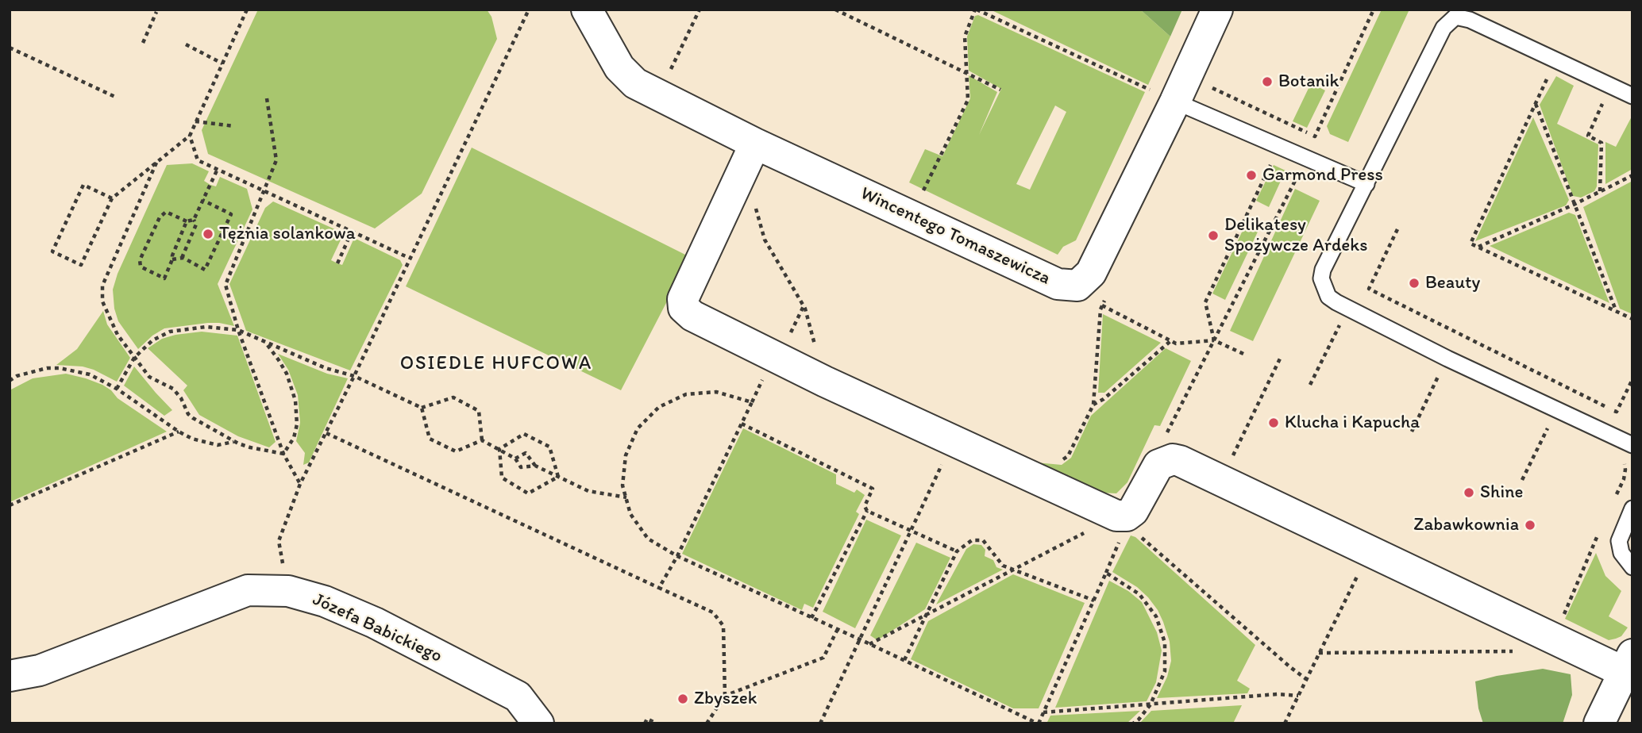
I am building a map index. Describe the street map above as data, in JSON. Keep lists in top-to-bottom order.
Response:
{
  "streets": {
    "street": ["Wincentego Tomaszewicza", "Józefa Babickiego"]
  },
  "districts": ["OSIEDLE HUFCOWA"],
  "places": [
    "Botanik",
    "Garmond Press",
    "Tężnia solankowa",
    "Delikatesy Spożywcze Ardeks",
    "Beauty",
    "Klucha i Kapucha",
    "Shine",
    "Zabawkownia",
    "Zbyszek"
  ]
}
